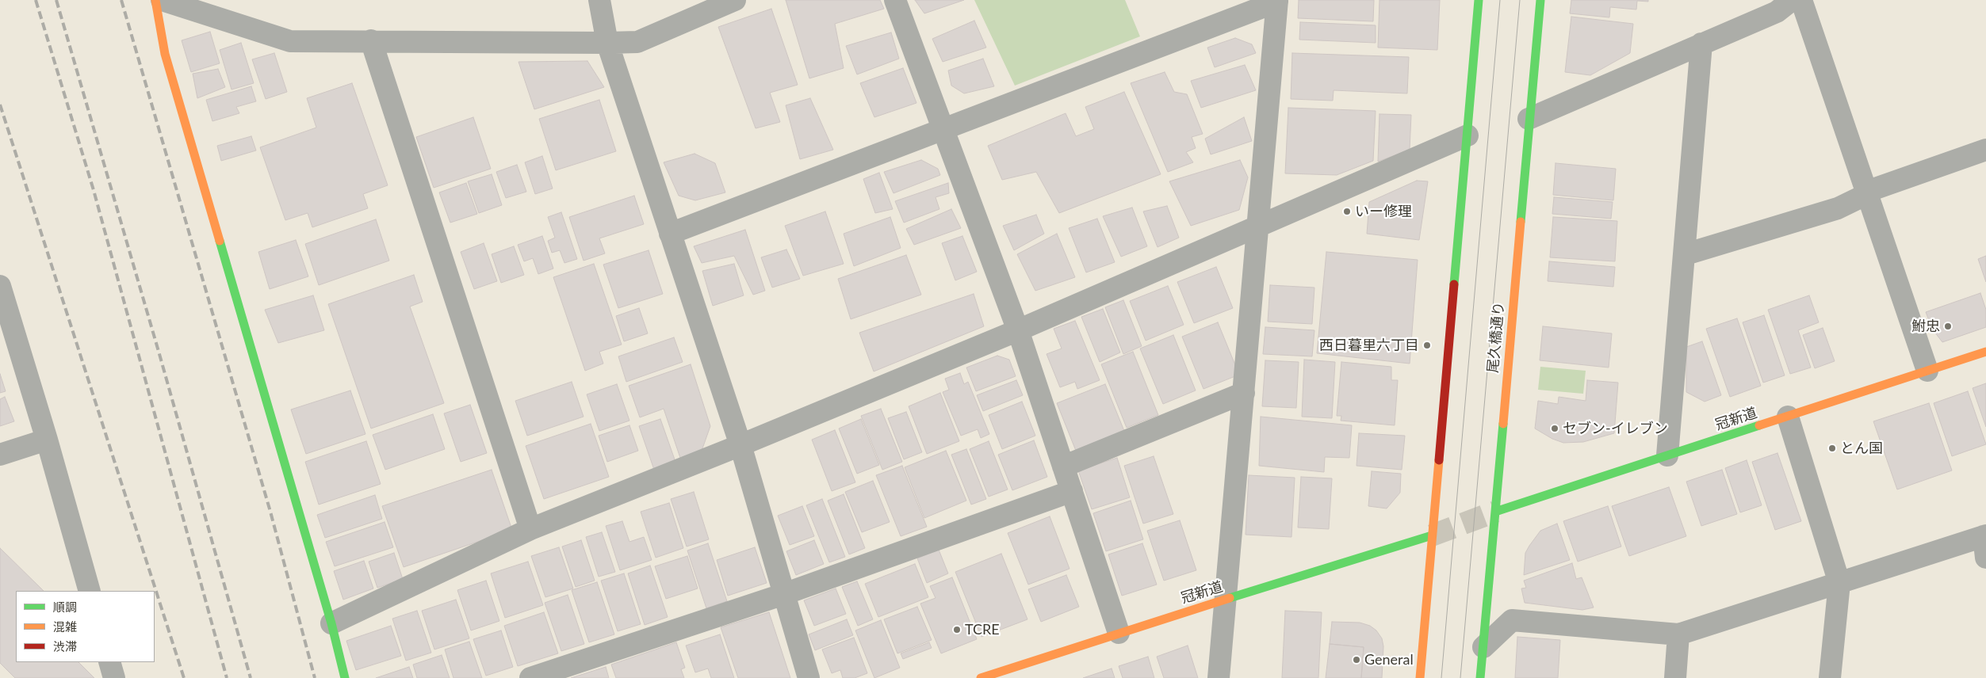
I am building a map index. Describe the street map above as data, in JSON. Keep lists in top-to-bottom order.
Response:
{
  "streets": {
    "street": ["尾久橋通り", "冠新道"]
  },
  "crossings": [
    ["尾久橋通り", "冠新道"]
  ],
  "places": [
    "いー修理",
    "鮒忠",
    "西日暮里六丁目",
    "セブン-イレブン",
    "とん国",
    "TCRE",
    "General"
  ],
  "legend": ["順調", "混雑", "渋滞"]
}
